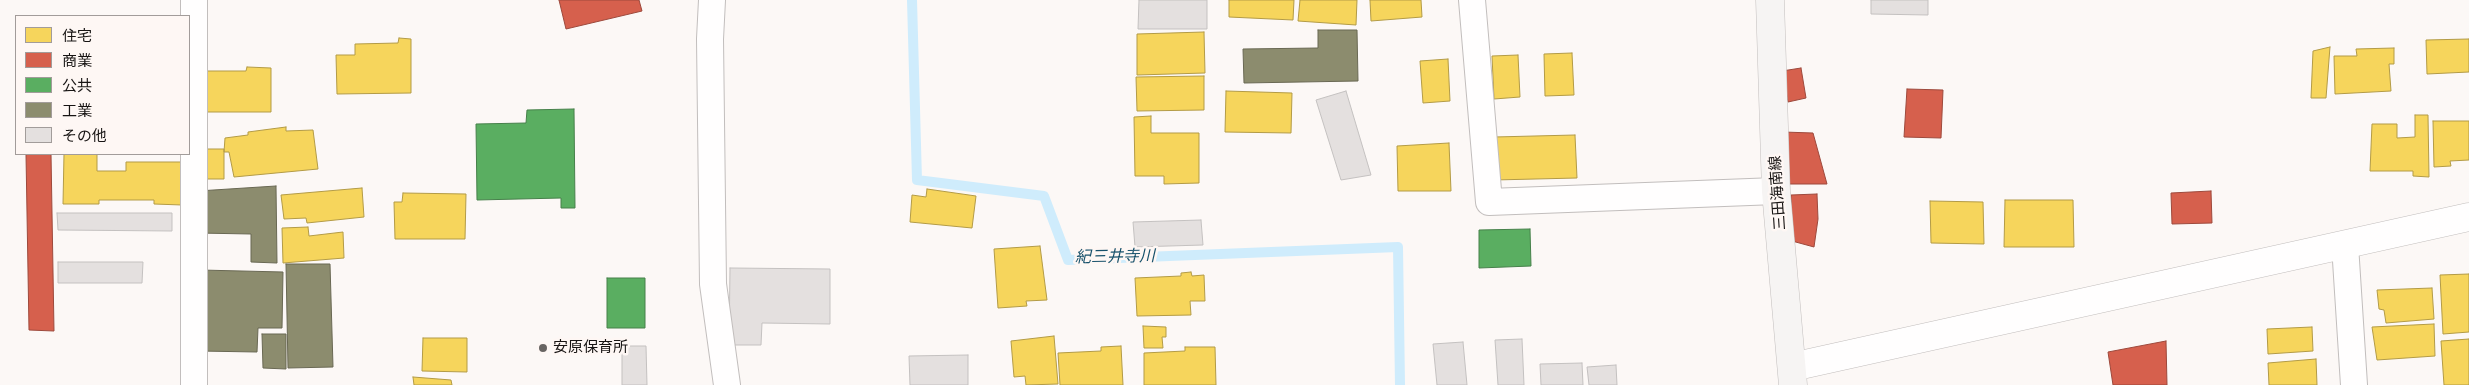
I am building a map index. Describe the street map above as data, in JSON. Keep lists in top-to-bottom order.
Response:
{
  "streets": {
    "main road": ["三田海南線"]
  },
  "water": ["紀三井寺川"],
  "places": ["安原保育所"],
  "legend": [
    "住宅",
    "商業",
    "公共",
    "工業",
    "その他"
  ]
}
